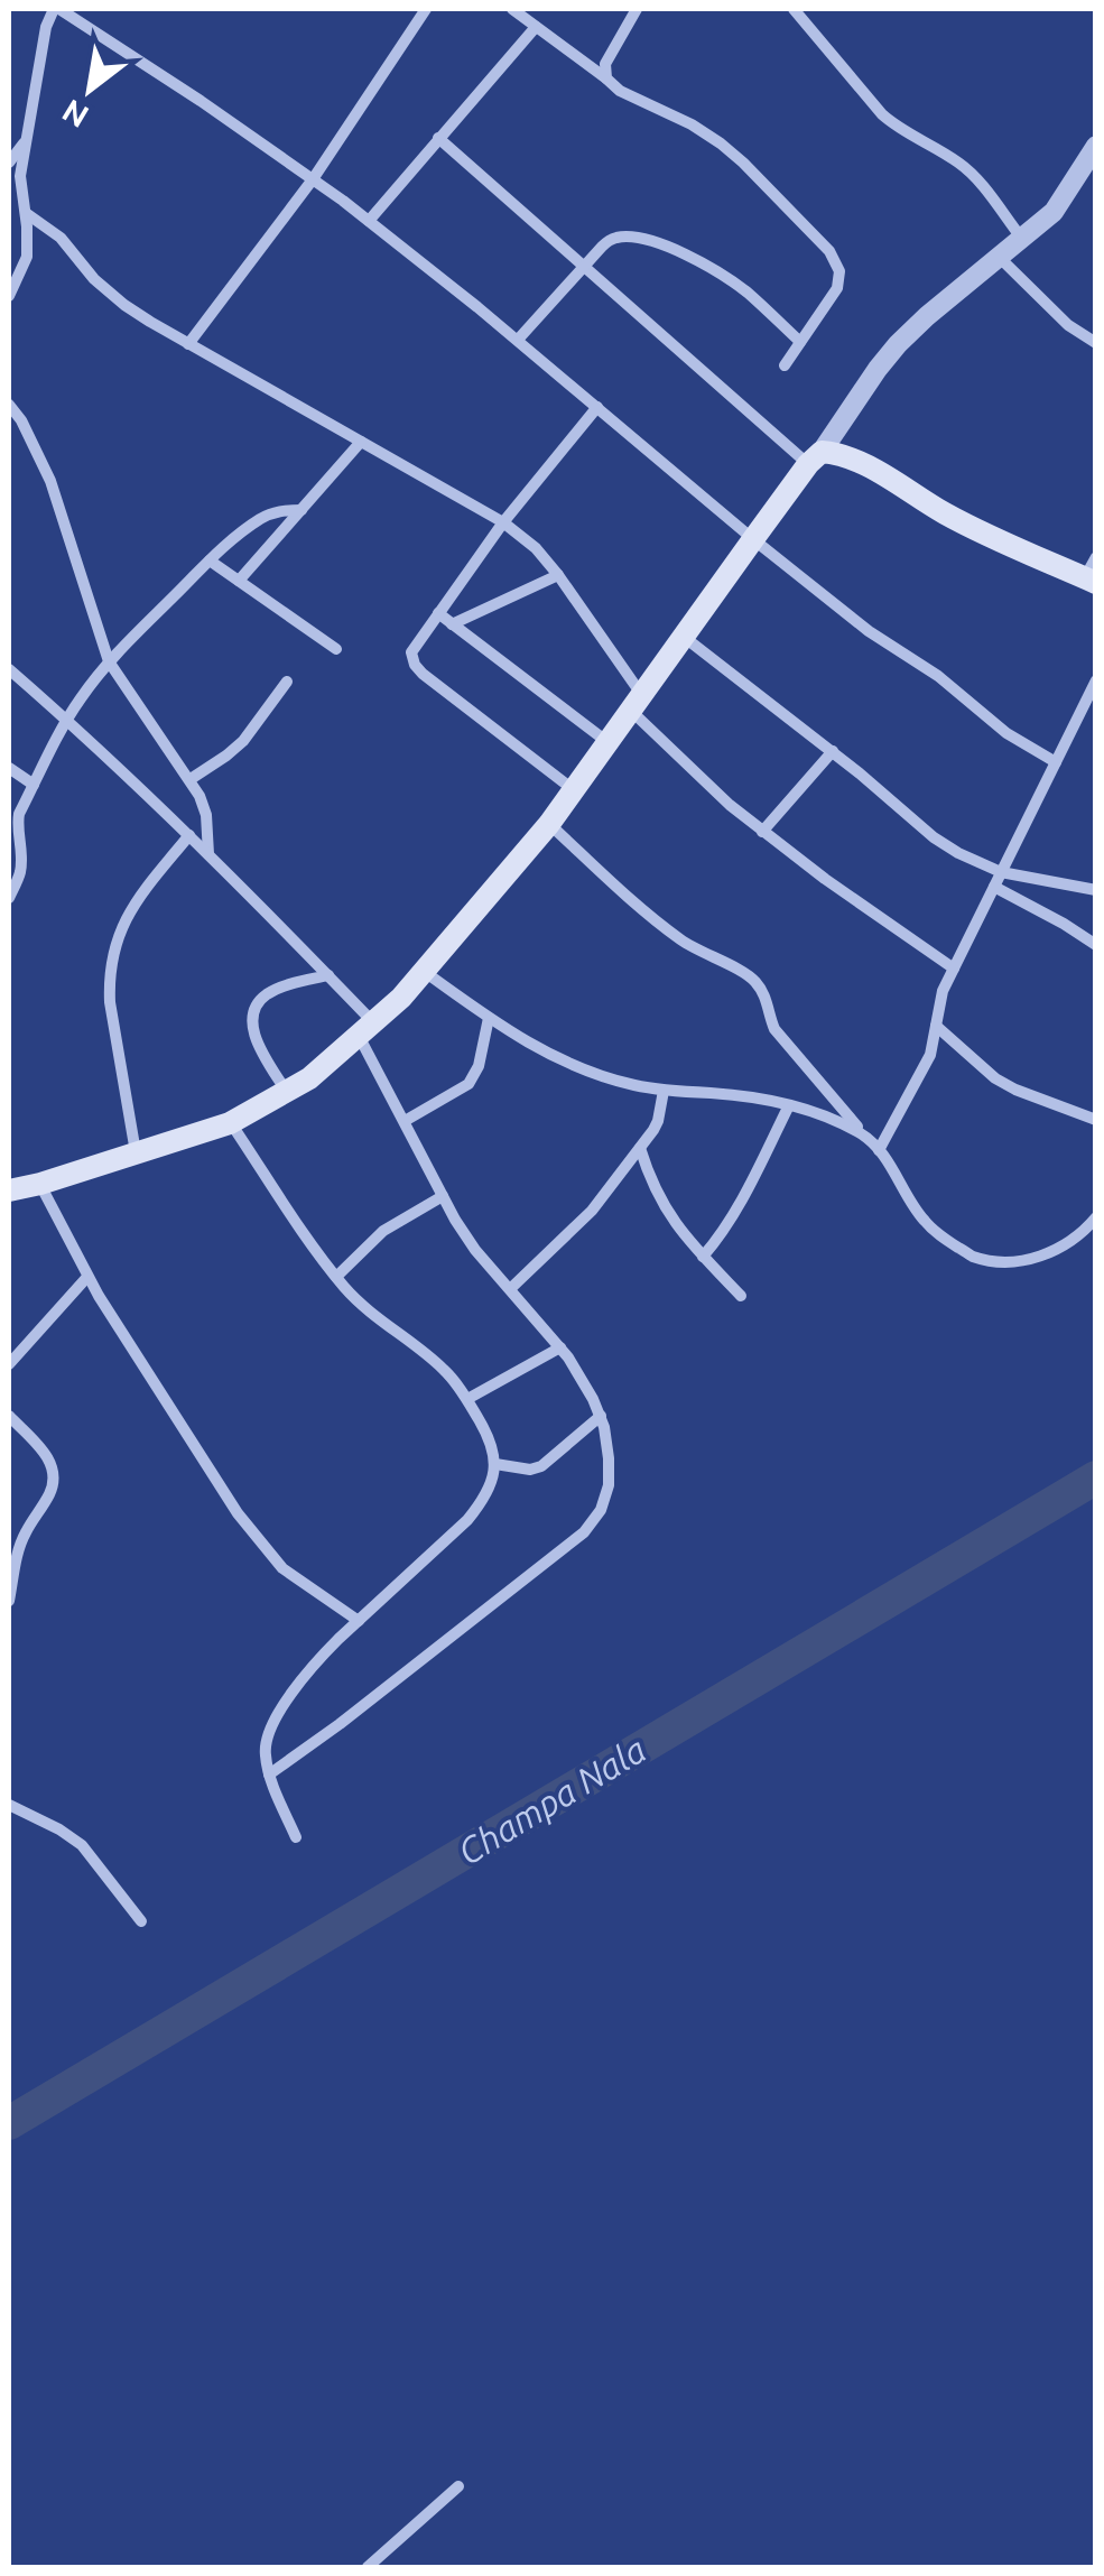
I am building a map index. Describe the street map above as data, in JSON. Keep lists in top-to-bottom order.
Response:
{
  "water": ["Champa Nala"],
  "north": "bottom left"
}
